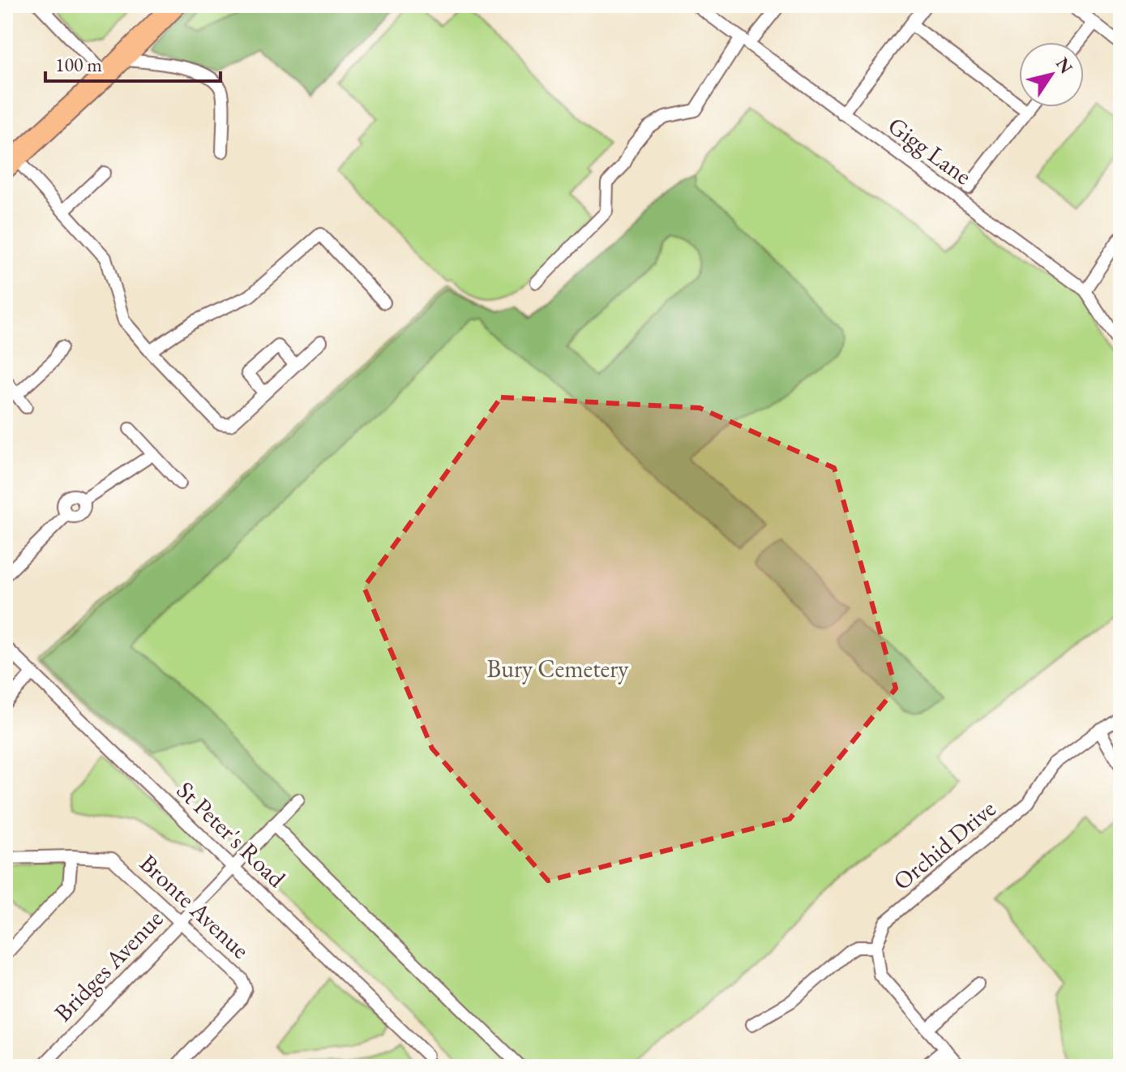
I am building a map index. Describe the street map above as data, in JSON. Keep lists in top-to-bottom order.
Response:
{
  "streets": {
    "street": [
      "Gigg Lane",
      "St Peter's Road",
      "Orchid Drive",
      "Bronte Avenue",
      "Bridges Avenue"
    ]
  },
  "crossings": [
    ["St Peter's Road", "Bridges Avenue"],
    ["Bronte Avenue", "Bridges Avenue"]
  ],
  "parks": ["Bury Cemetery"],
  "scale_bar": "100 m",
  "north": "top right"
}
